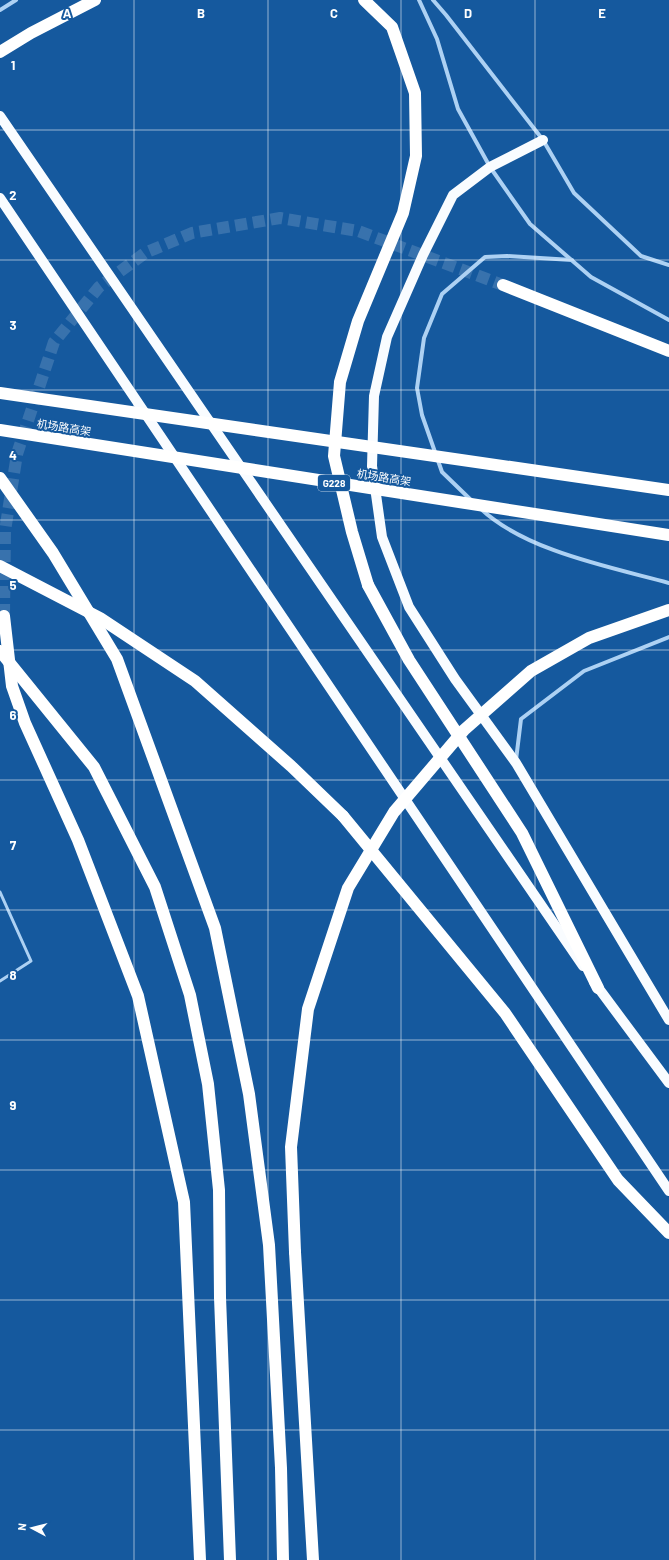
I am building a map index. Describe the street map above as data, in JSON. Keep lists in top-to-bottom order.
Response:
{
  "streets": {
    "highway": ["机场路高架", "G228"]
  },
  "north": "left",
  "grid": {
    "columns": [
      "A",
      "B",
      "C",
      "D",
      "E"
    ],
    "rows": [
      "1",
      "2",
      "3",
      "4",
      "5",
      "6",
      "7",
      "8",
      "9"
    ]
  }
}
